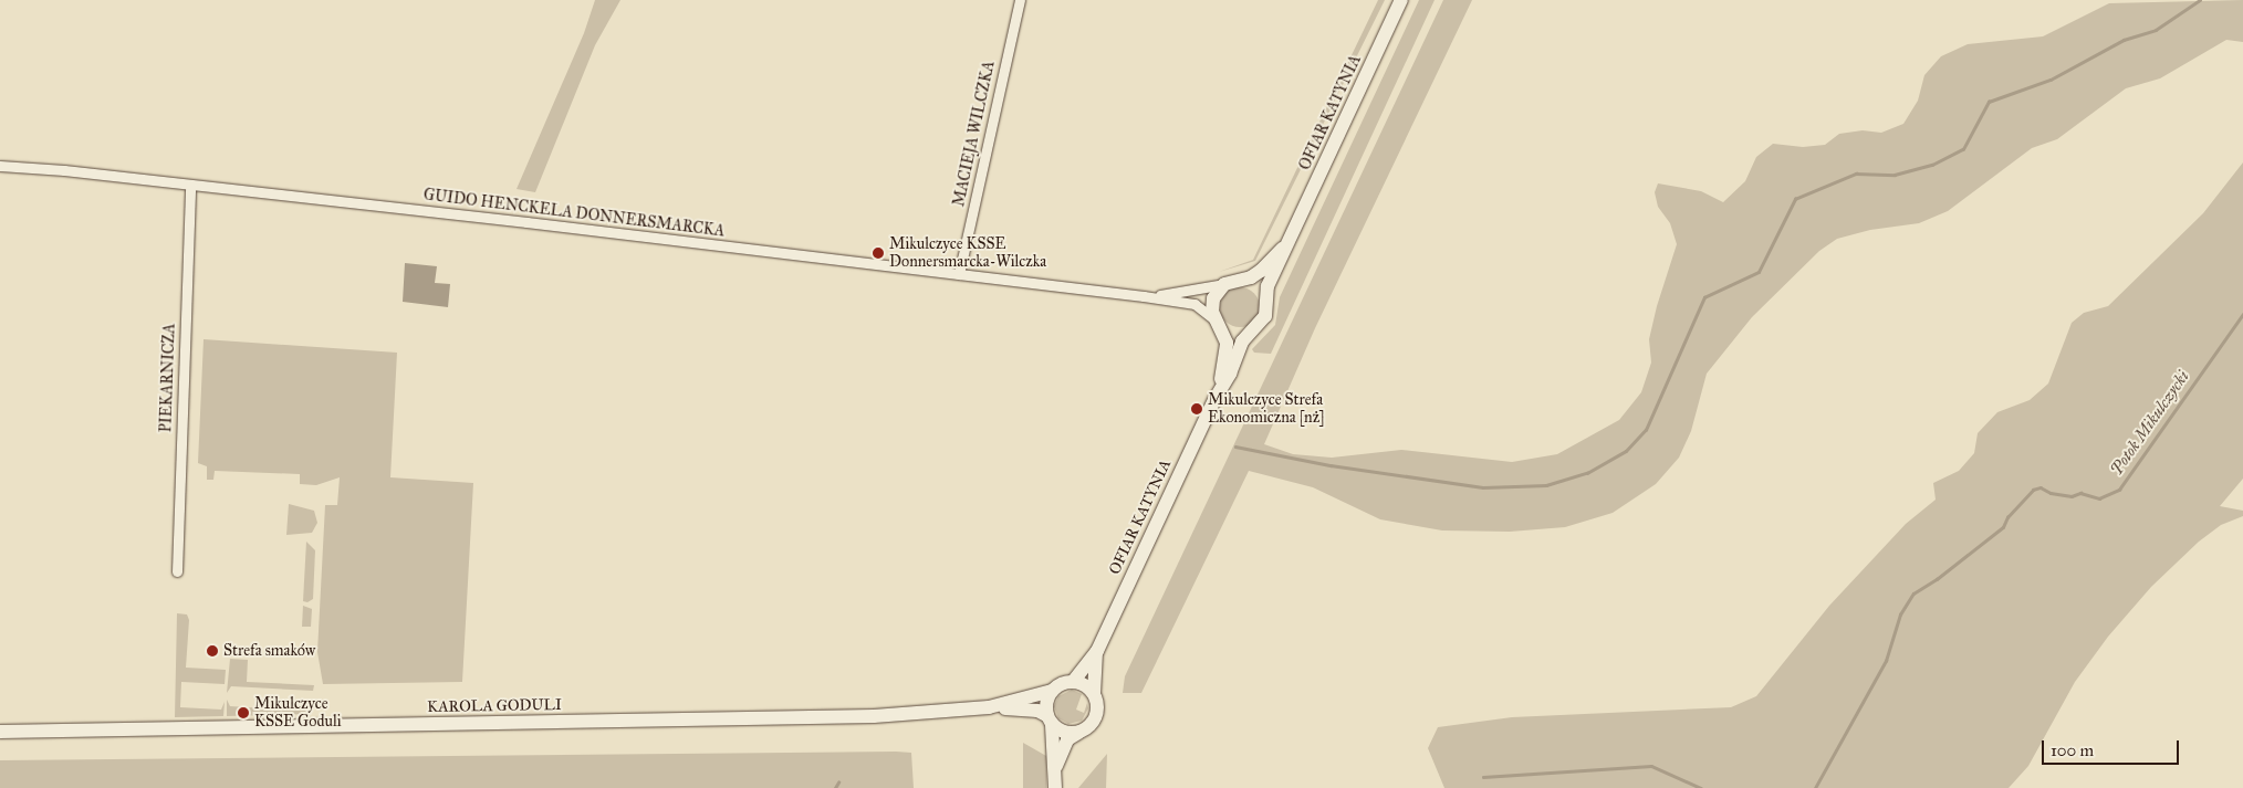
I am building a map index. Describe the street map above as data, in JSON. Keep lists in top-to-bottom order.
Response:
{
  "streets": {
    "street": [
      "OFIAR KATYNIA",
      "MACIEJA WILCZKA",
      "GUIDO HENCKELA DONNERSMARCKA",
      "PIEKARNICZA",
      "KAROLA GODULI"
    ]
  },
  "crossings": [
    ["OFIAR KATYNIA", "GUIDO HENCKELA DONNERSMARCKA"],
    ["OFIAR KATYNIA", "KAROLA GODULI"],
    ["MACIEJA WILCZKA", "GUIDO HENCKELA DONNERSMARCKA"],
    ["GUIDO HENCKELA DONNERSMARCKA", "PIEKARNICZA"]
  ],
  "water": ["Potok Mikulczycki"],
  "places": [
    "Mikulczyce KSSE Donnersmarcka-Wilczka",
    "Mikulczyce Strefa Ekonomiczna [nż]",
    "Strefa smaków",
    "Mikulczyce KSSE Goduli"
  ],
  "scale_bar": "100 m"
}
